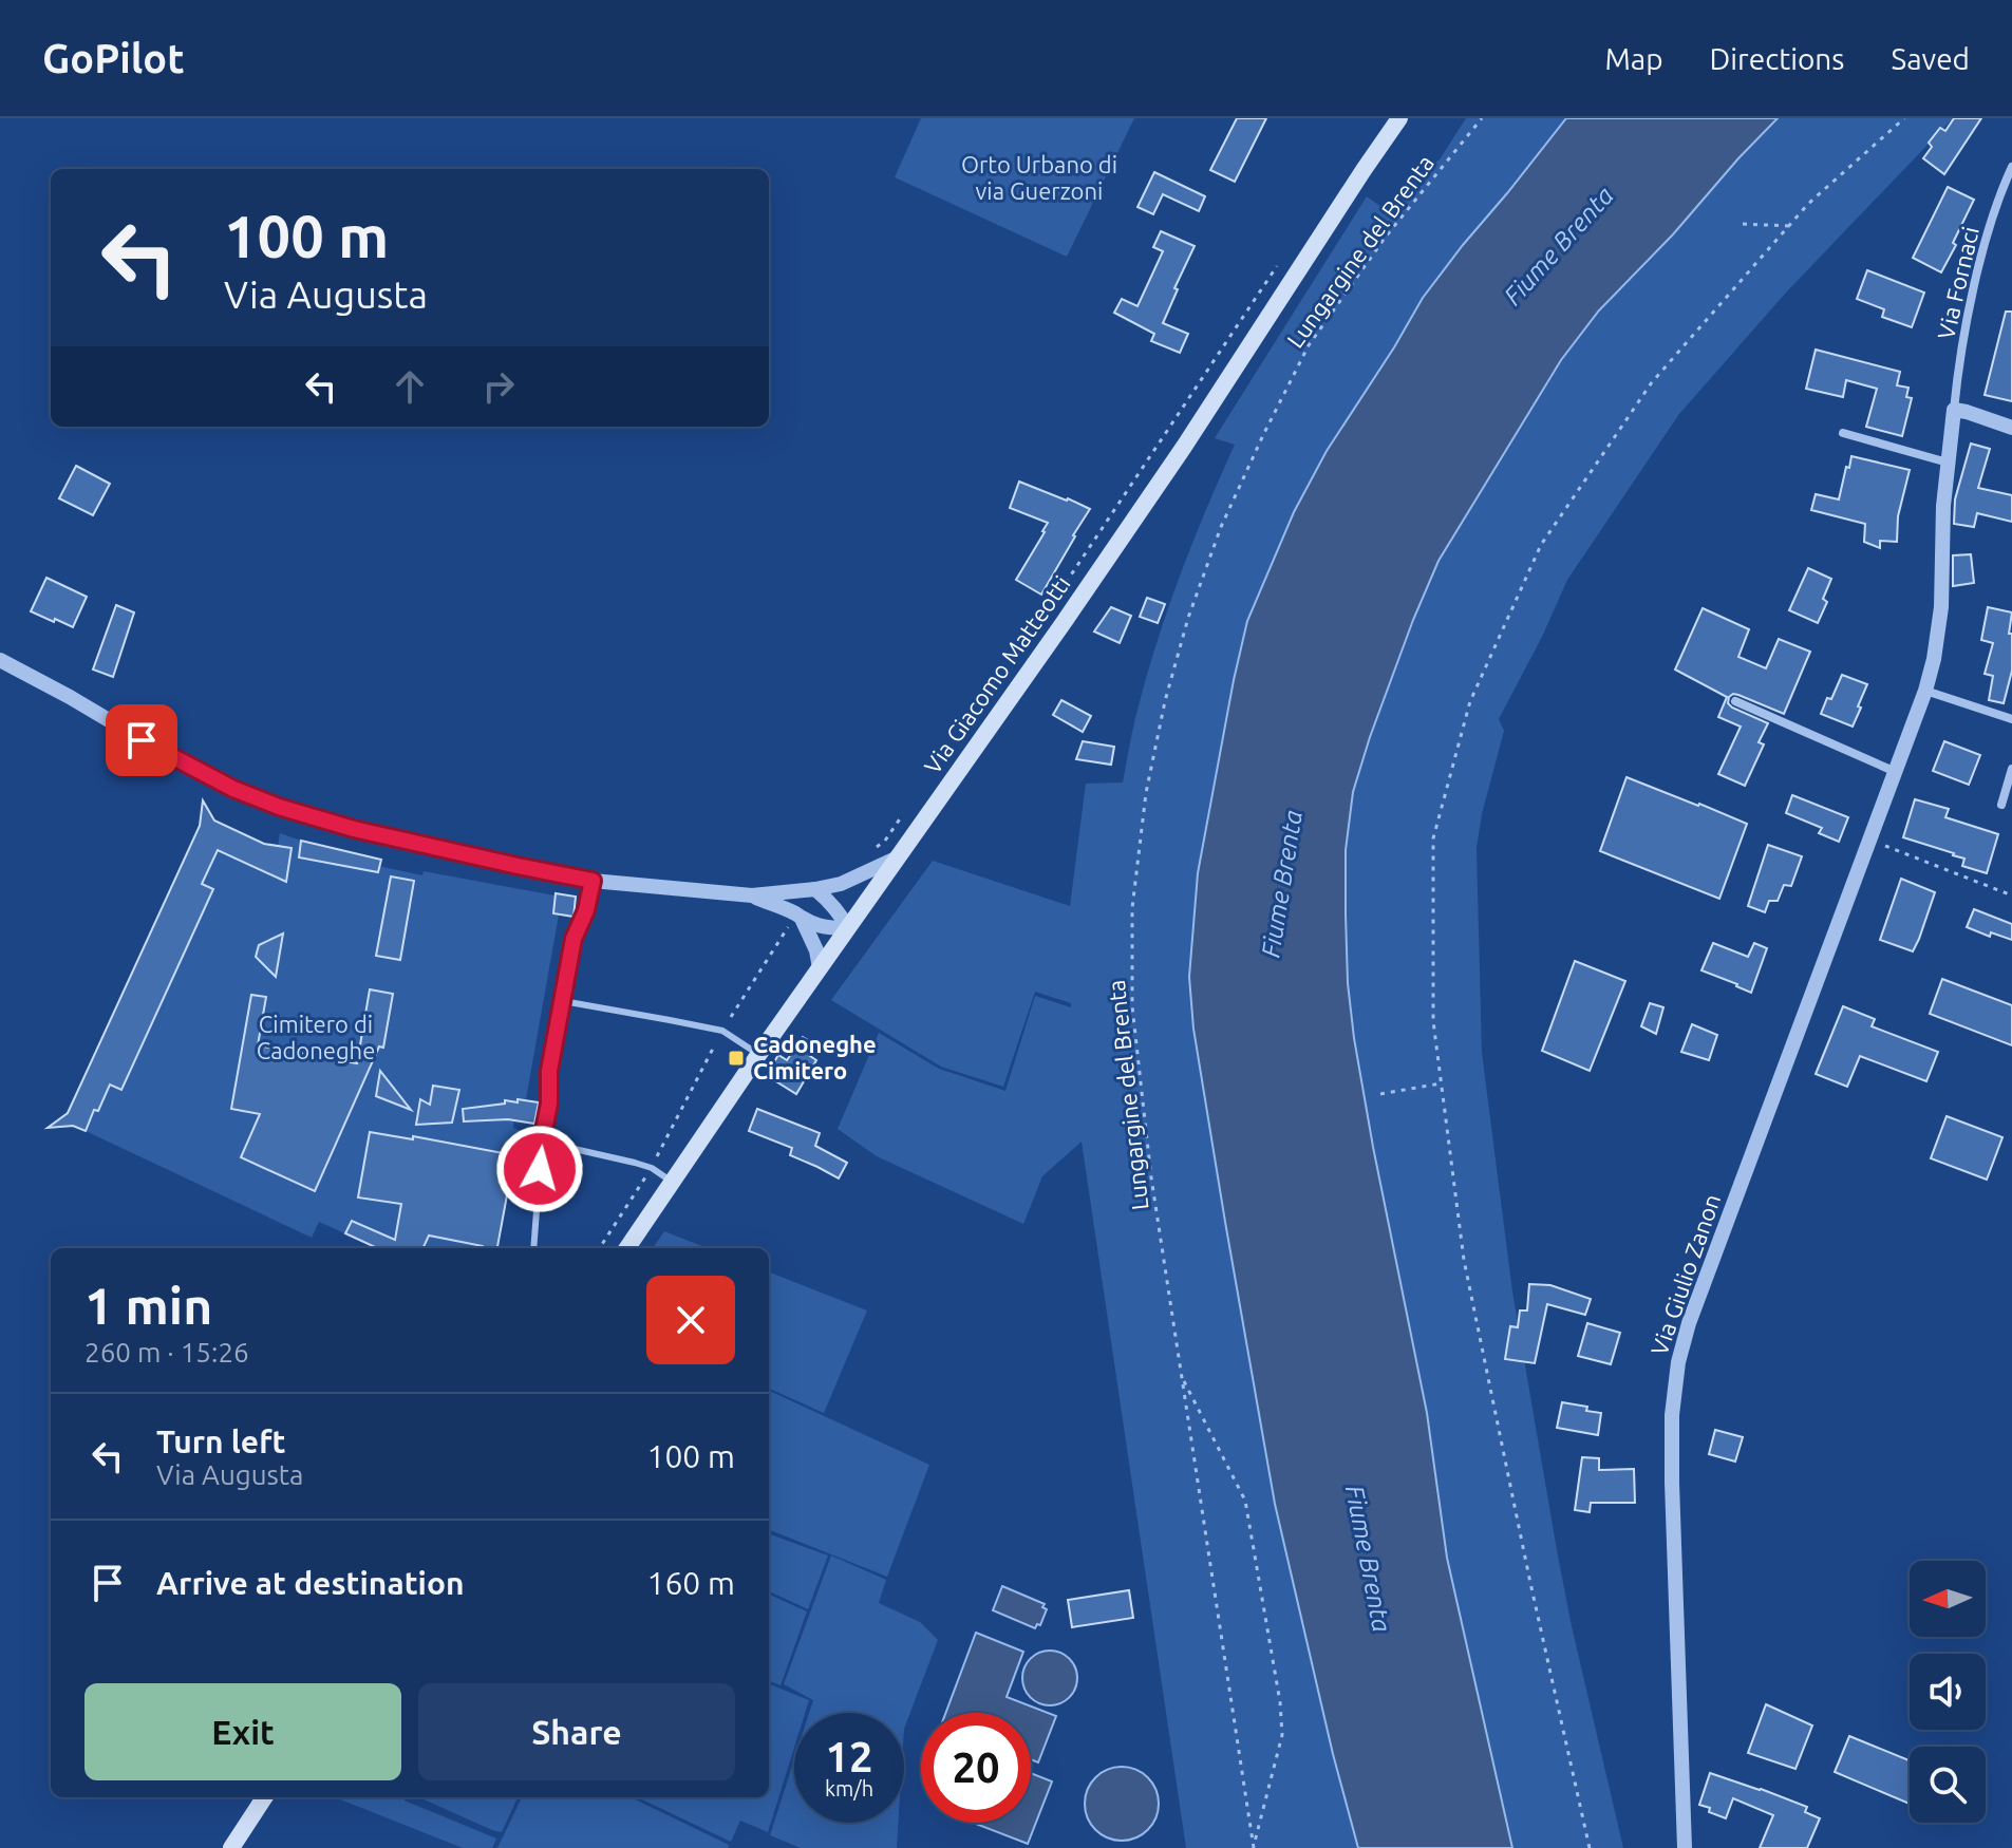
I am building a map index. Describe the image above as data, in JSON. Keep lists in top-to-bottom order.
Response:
{
  "streets": {
    "main road": ["Via Giacomo Matteotti"],
    "street": ["Via Fornaci", "Via Giulio Zanon"],
    "path": ["Lungargine del Brenta"]
  },
  "crossings": [
    ["Via Fornaci", "Via Giulio Zanon"]
  ],
  "water": ["Fiume Brenta"],
  "parks": ["Orto Urbano di via Guerzoni", "Cimitero di Cadoneghe"],
  "places": {
    "transit": ["Cadoneghe Cimitero"]
  },
  "north": "left",
  "page": {
    "header": "GoPilot",
    "nav": ["Map", "Directions", "Saved"],
    "turn": ["100 m", "Via Augusta"],
    "heading": ["1 min", "260 m · 15:26"],
    "list": [
      {
        "name": "Turn left",
        "note": "Via Augusta",
        "value": "100 m"
      },
      {
        "name": "Arrive at destination",
        "value": "160 m"
      }
    ],
    "buttons": ["Exit", "Share"],
    "speed": "12 km/h",
    "limit": "20"
  }
}
